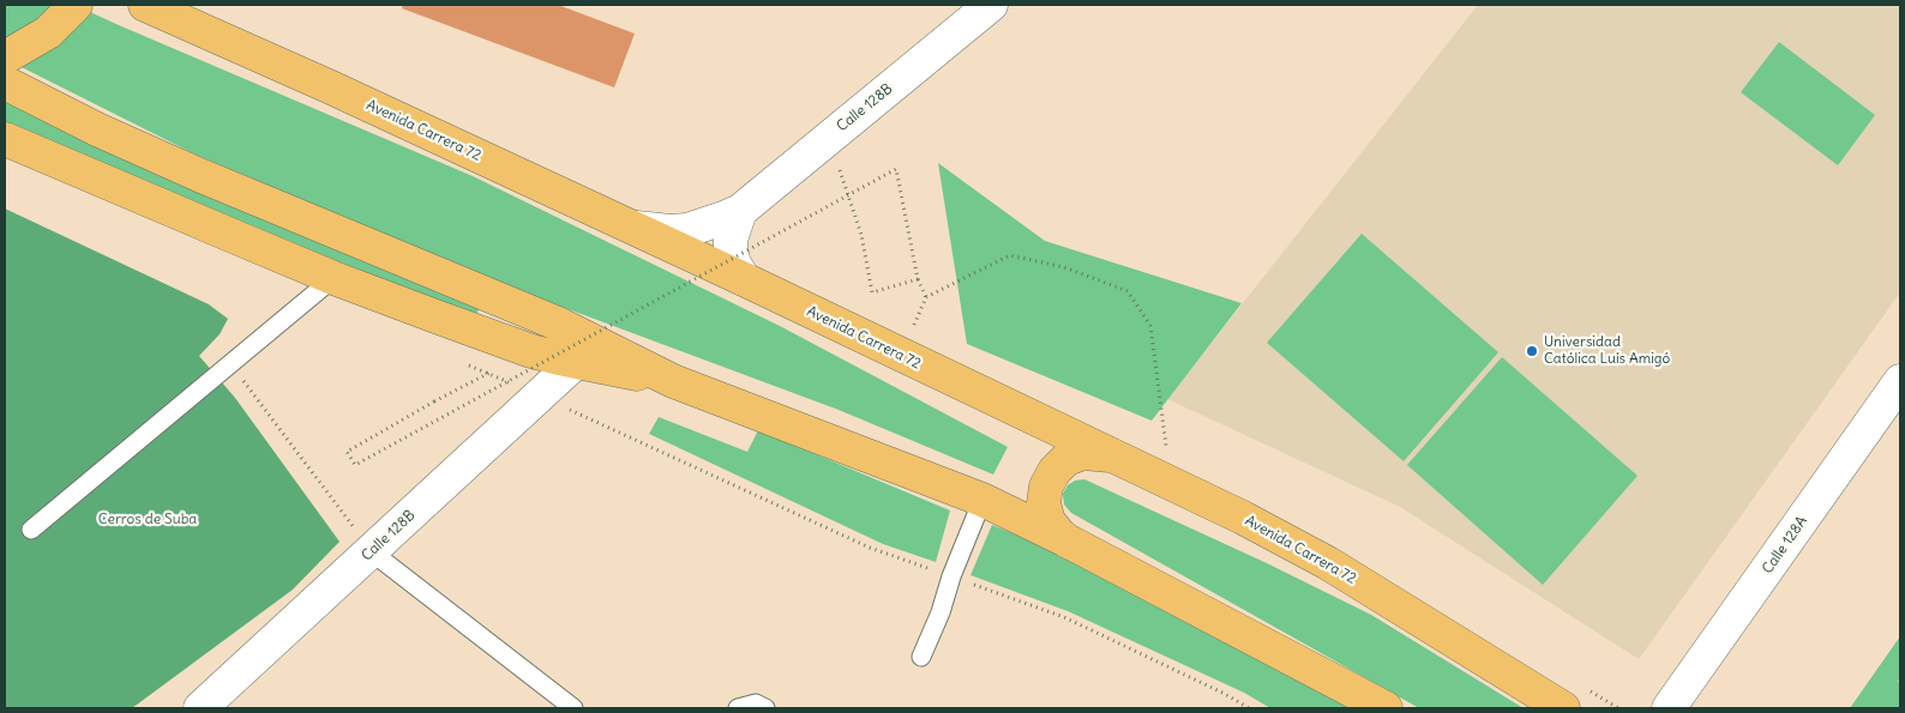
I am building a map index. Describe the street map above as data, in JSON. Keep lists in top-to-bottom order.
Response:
{
  "streets": {
    "highway": ["Avenida Carrera 72"],
    "street": ["Calle 128B", "Calle 128A"]
  },
  "crossings": [
    ["Calle 128B", "Avenida Carrera 72"]
  ],
  "parks": ["Cerros de Suba"],
  "places": ["Universidad Católica Luís Amigó"]
}
